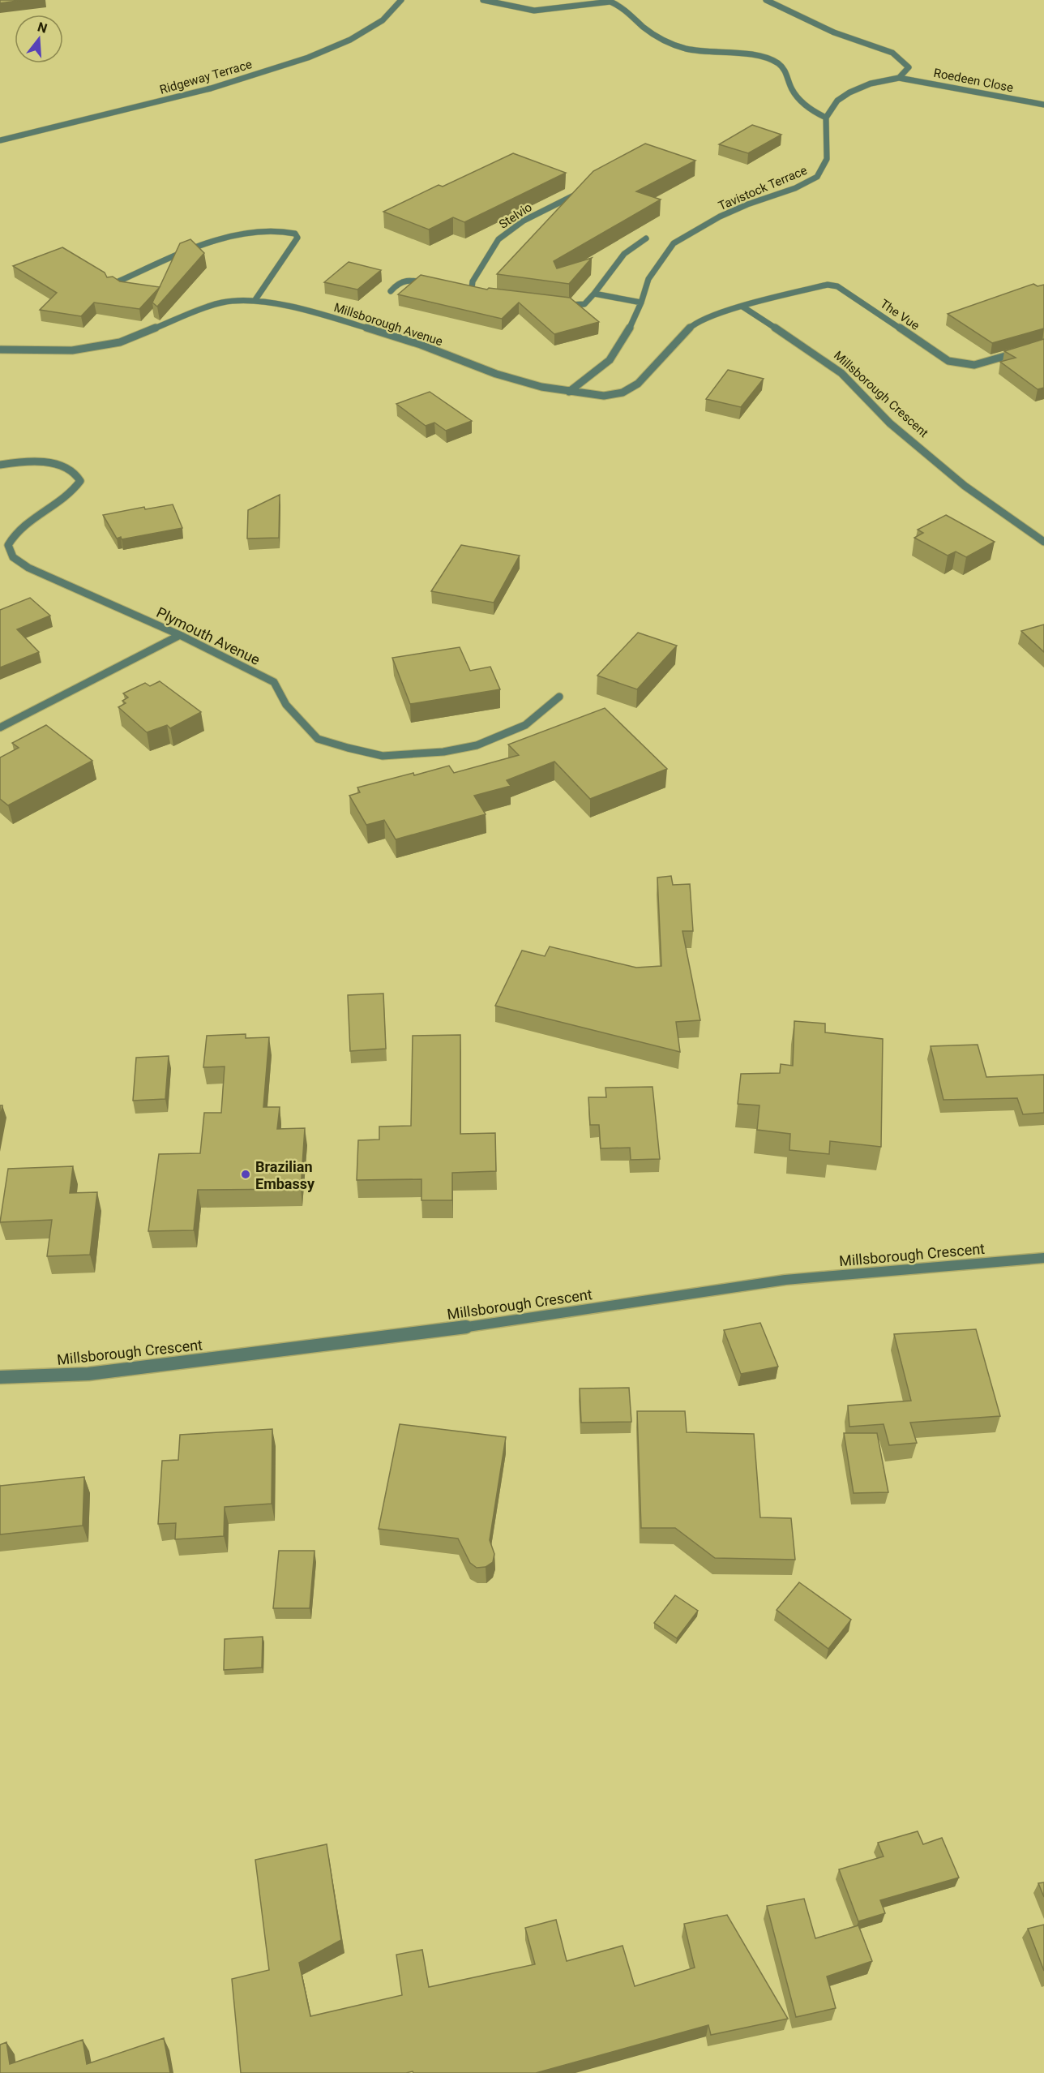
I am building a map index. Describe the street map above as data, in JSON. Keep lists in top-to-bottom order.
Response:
{
  "streets": {
    "street": [
      "Ridgeway Terrace",
      "Roedeen Close",
      "Tavistock Terrace",
      "Stelvio",
      "The Vue",
      "Millsborough Avenue",
      "Millsborough Crescent",
      "Plymouth Avenue"
    ]
  },
  "crossings": [
    ["Tavistock Terrace", "Millsborough Avenue"],
    ["The Vue", "Millsborough Avenue"],
    ["The Vue", "Millsborough Crescent"],
    ["Millsborough Avenue", "Millsborough Crescent"]
  ],
  "places": ["Brazilian Embassy"],
  "north": "top"
}
